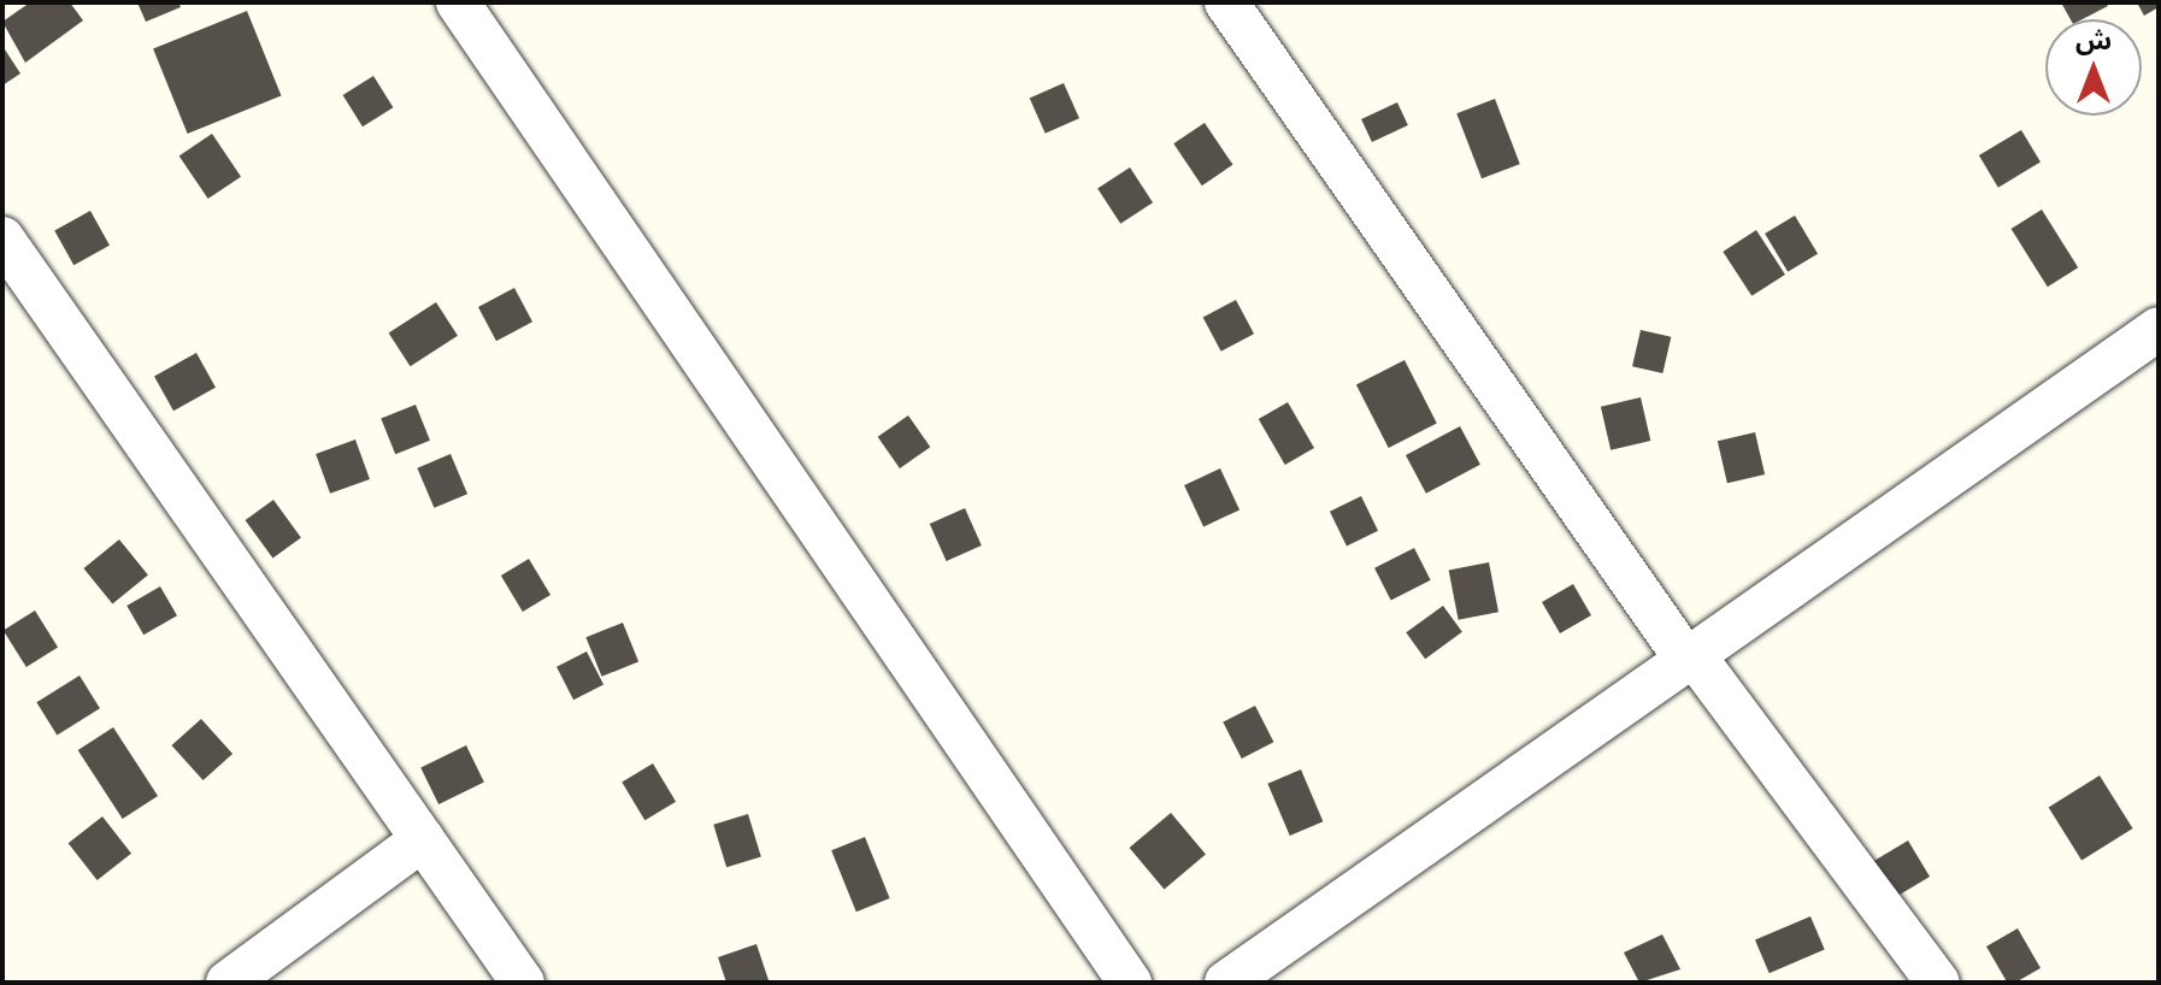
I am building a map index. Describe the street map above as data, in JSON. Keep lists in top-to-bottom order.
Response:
{
  "north": "top"
}
